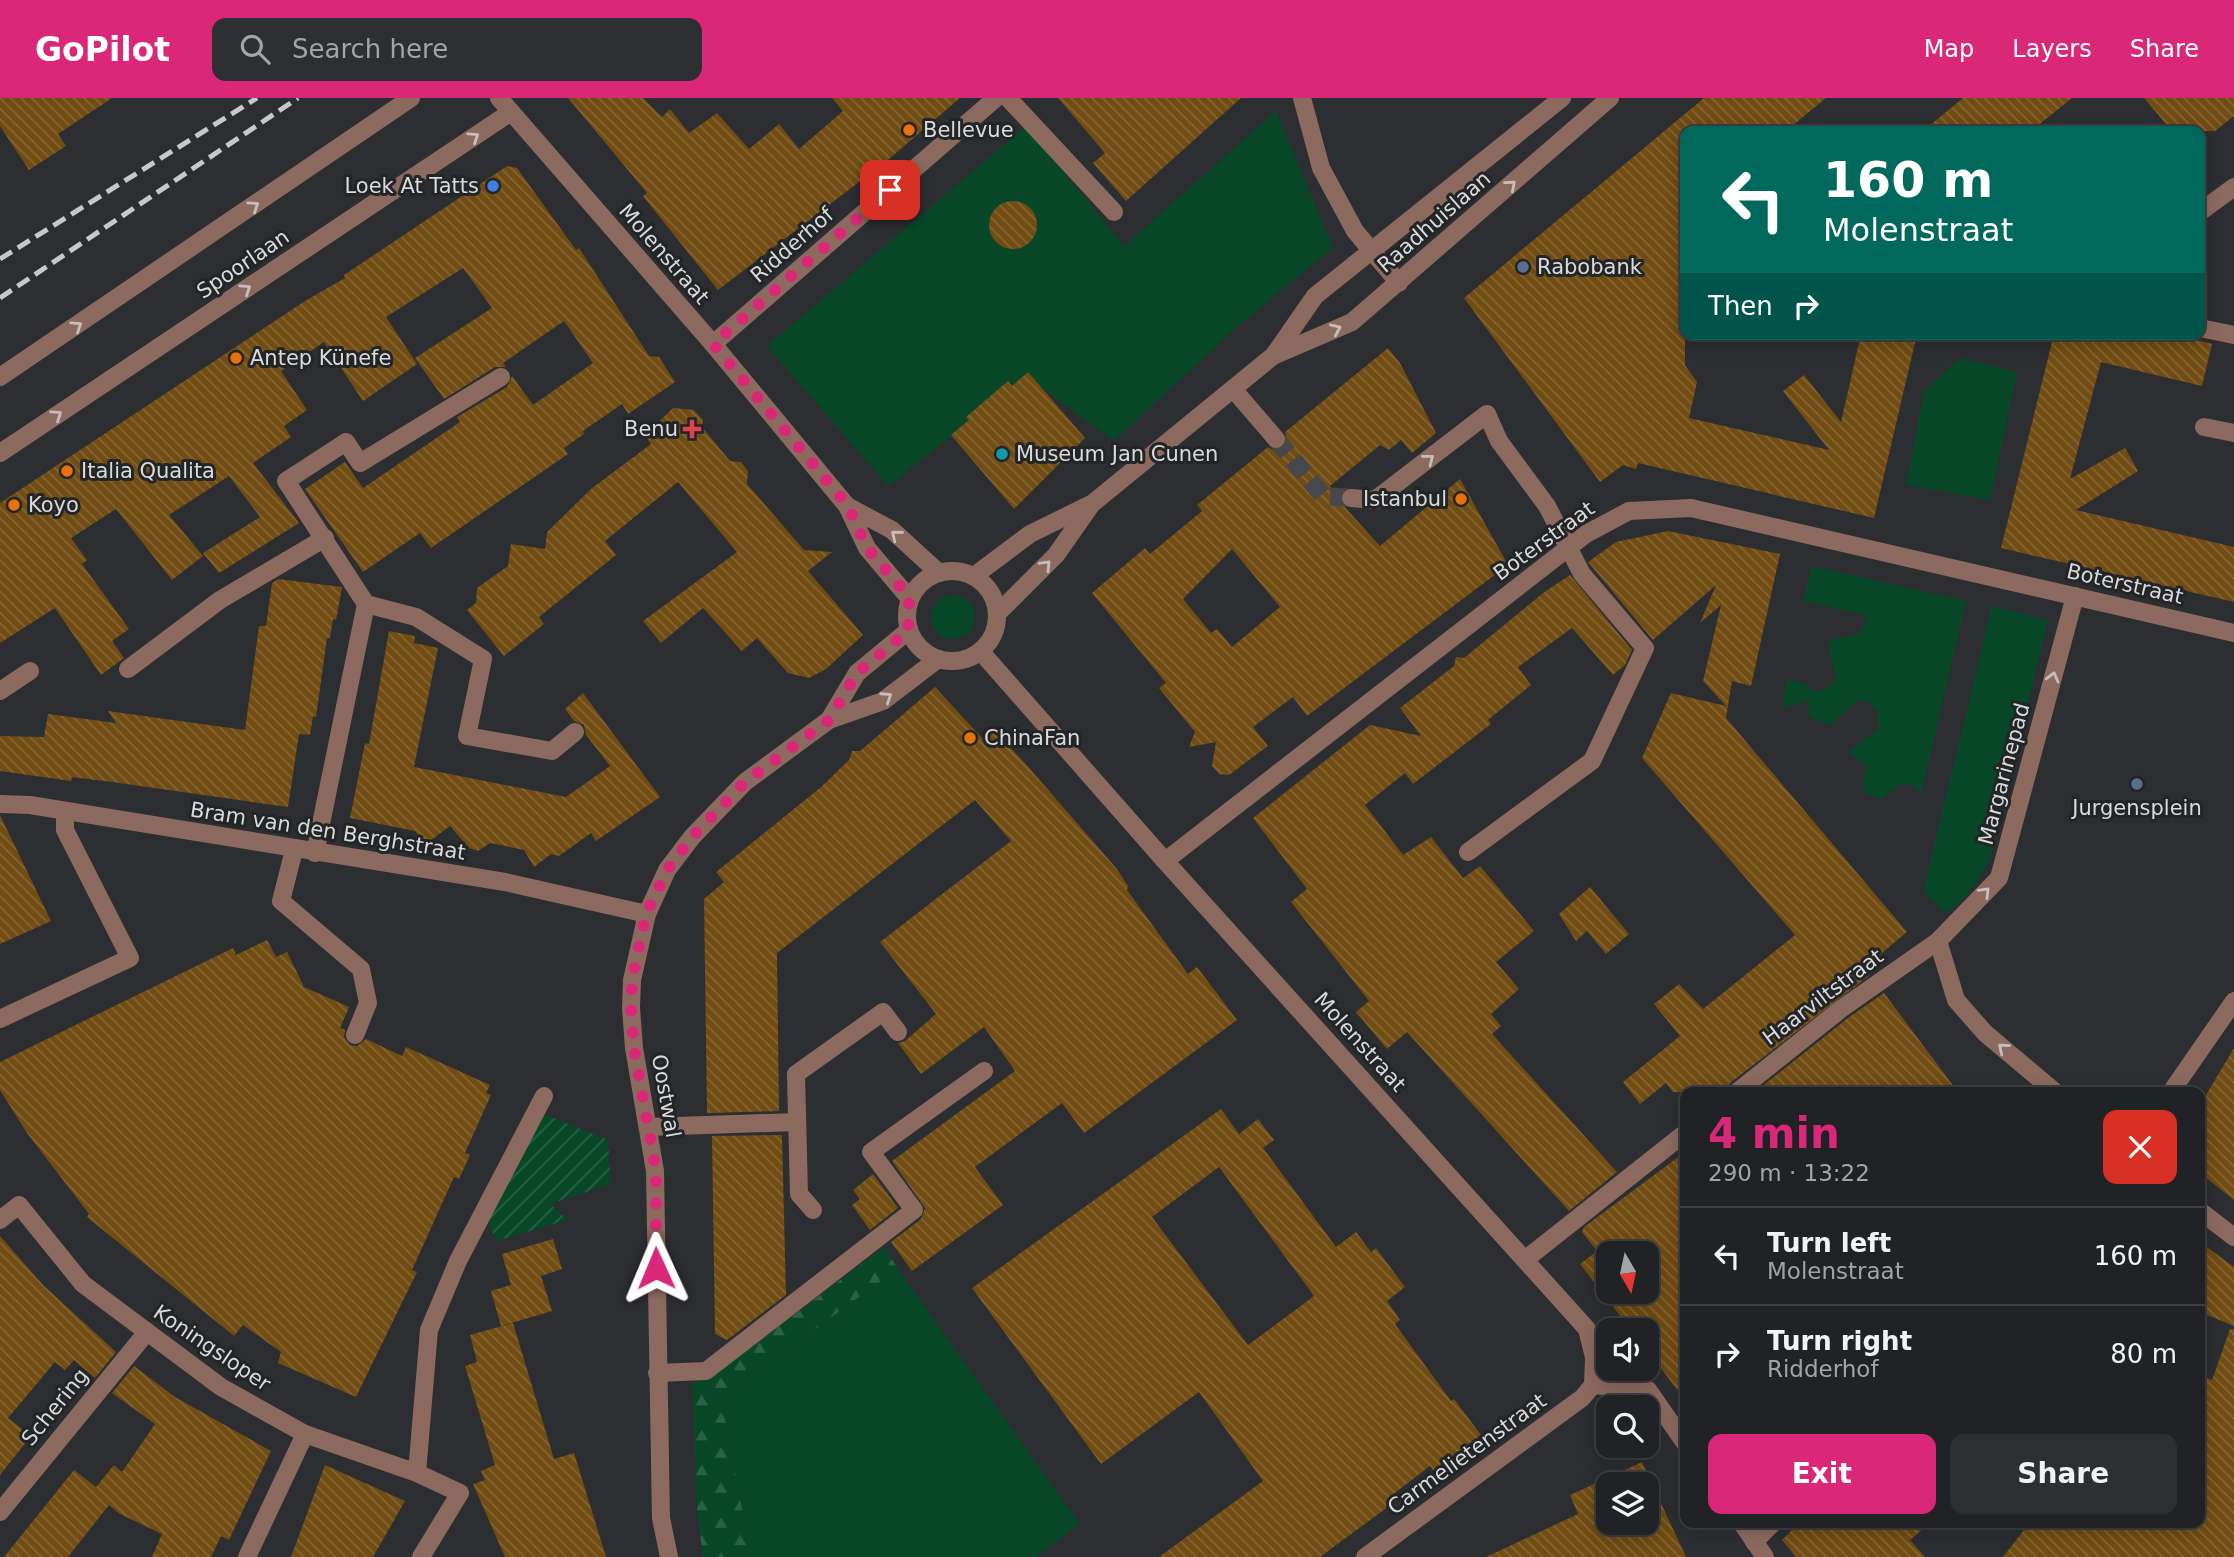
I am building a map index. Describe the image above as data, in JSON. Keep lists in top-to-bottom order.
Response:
{
  "streets": {
    "street": [
      "Raadhuislaan",
      "Ridderhof",
      "Molenstraat",
      "Spoorlaan",
      "Boterstraat",
      "Margarinepad",
      "Bram van den Berghstraat",
      "Haarviltstraat",
      "Oostwal",
      "Koningsloper",
      "Schering",
      "Carmelietenstraat"
    ]
  },
  "crossings": [
    ["Raadhuislaan", "Molenstraat"],
    ["Raadhuislaan", "Oostwal"],
    ["Ridderhof", "Molenstraat"],
    ["Molenstraat", "Spoorlaan"],
    ["Molenstraat", "Boterstraat"],
    ["Molenstraat", "Oostwal"],
    ["Molenstraat", "Carmelietenstraat"],
    ["Boterstraat", "Margarinepad"],
    ["Margarinepad", "Haarviltstraat"],
    ["Bram van den Berghstraat", "Oostwal"],
    ["Koningsloper", "Schering"]
  ],
  "one_way": ["Spoorlaan", "Margarinepad"],
  "places": {
    "other": [
      "Bellevue",
      "Loek At Tatts",
      "Rabobank",
      "Antep Künefe",
      "Museum Jan Cunen",
      "Italia Qualita",
      "Istanbul",
      "Koyo",
      "ChinaFan",
      "Jurgensplein"
    ],
    "health": ["Benu"]
  },
  "north": "bottom",
  "page": {
    "header": "GoPilot",
    "search": "Search here",
    "nav": ["Map", "Layers", "Share"],
    "turn": ["160 m", "Molenstraat"],
    "then": "Then",
    "heading": ["4 min", "290 m · 13:22"],
    "list": [
      {
        "name": "Turn left",
        "note": "Molenstraat",
        "value": "160 m"
      },
      {
        "name": "Turn right",
        "note": "Ridderhof",
        "value": "80 m"
      }
    ],
    "buttons": ["Exit", "Share"]
  }
}
